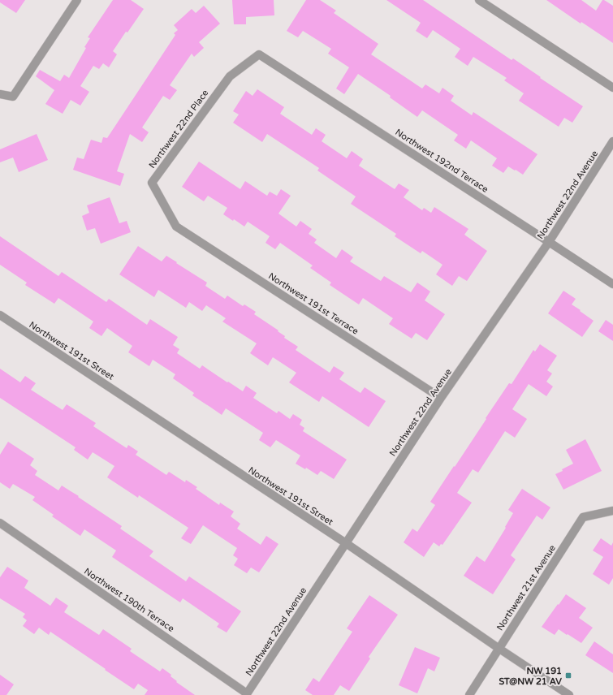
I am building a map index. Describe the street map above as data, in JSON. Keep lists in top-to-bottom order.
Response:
{
  "streets": {
    "street": [
      "Northwest 22nd Place",
      "Northwest 192nd Terrace",
      "Northwest 22nd Avenue",
      "Northwest 191st Terrace",
      "Northwest 191st Street",
      "Northwest 21st Avenue",
      "Northwest 190th Terrace"
    ]
  },
  "crossings": [
    ["Northwest 22nd Place", "Northwest 192nd Terrace"],
    ["Northwest 22nd Place", "Northwest 191st Terrace"],
    ["Northwest 192nd Terrace", "Northwest 22nd Avenue"],
    ["Northwest 22nd Avenue", "Northwest 191st Terrace"],
    ["Northwest 22nd Avenue", "Northwest 191st Street"],
    ["Northwest 22nd Avenue", "Northwest 190th Terrace"],
    ["Northwest 191st Street", "Northwest 21st Avenue"]
  ],
  "places": {
    "transit": ["NW 191 ST@NW 21 AV"]
  }
}
